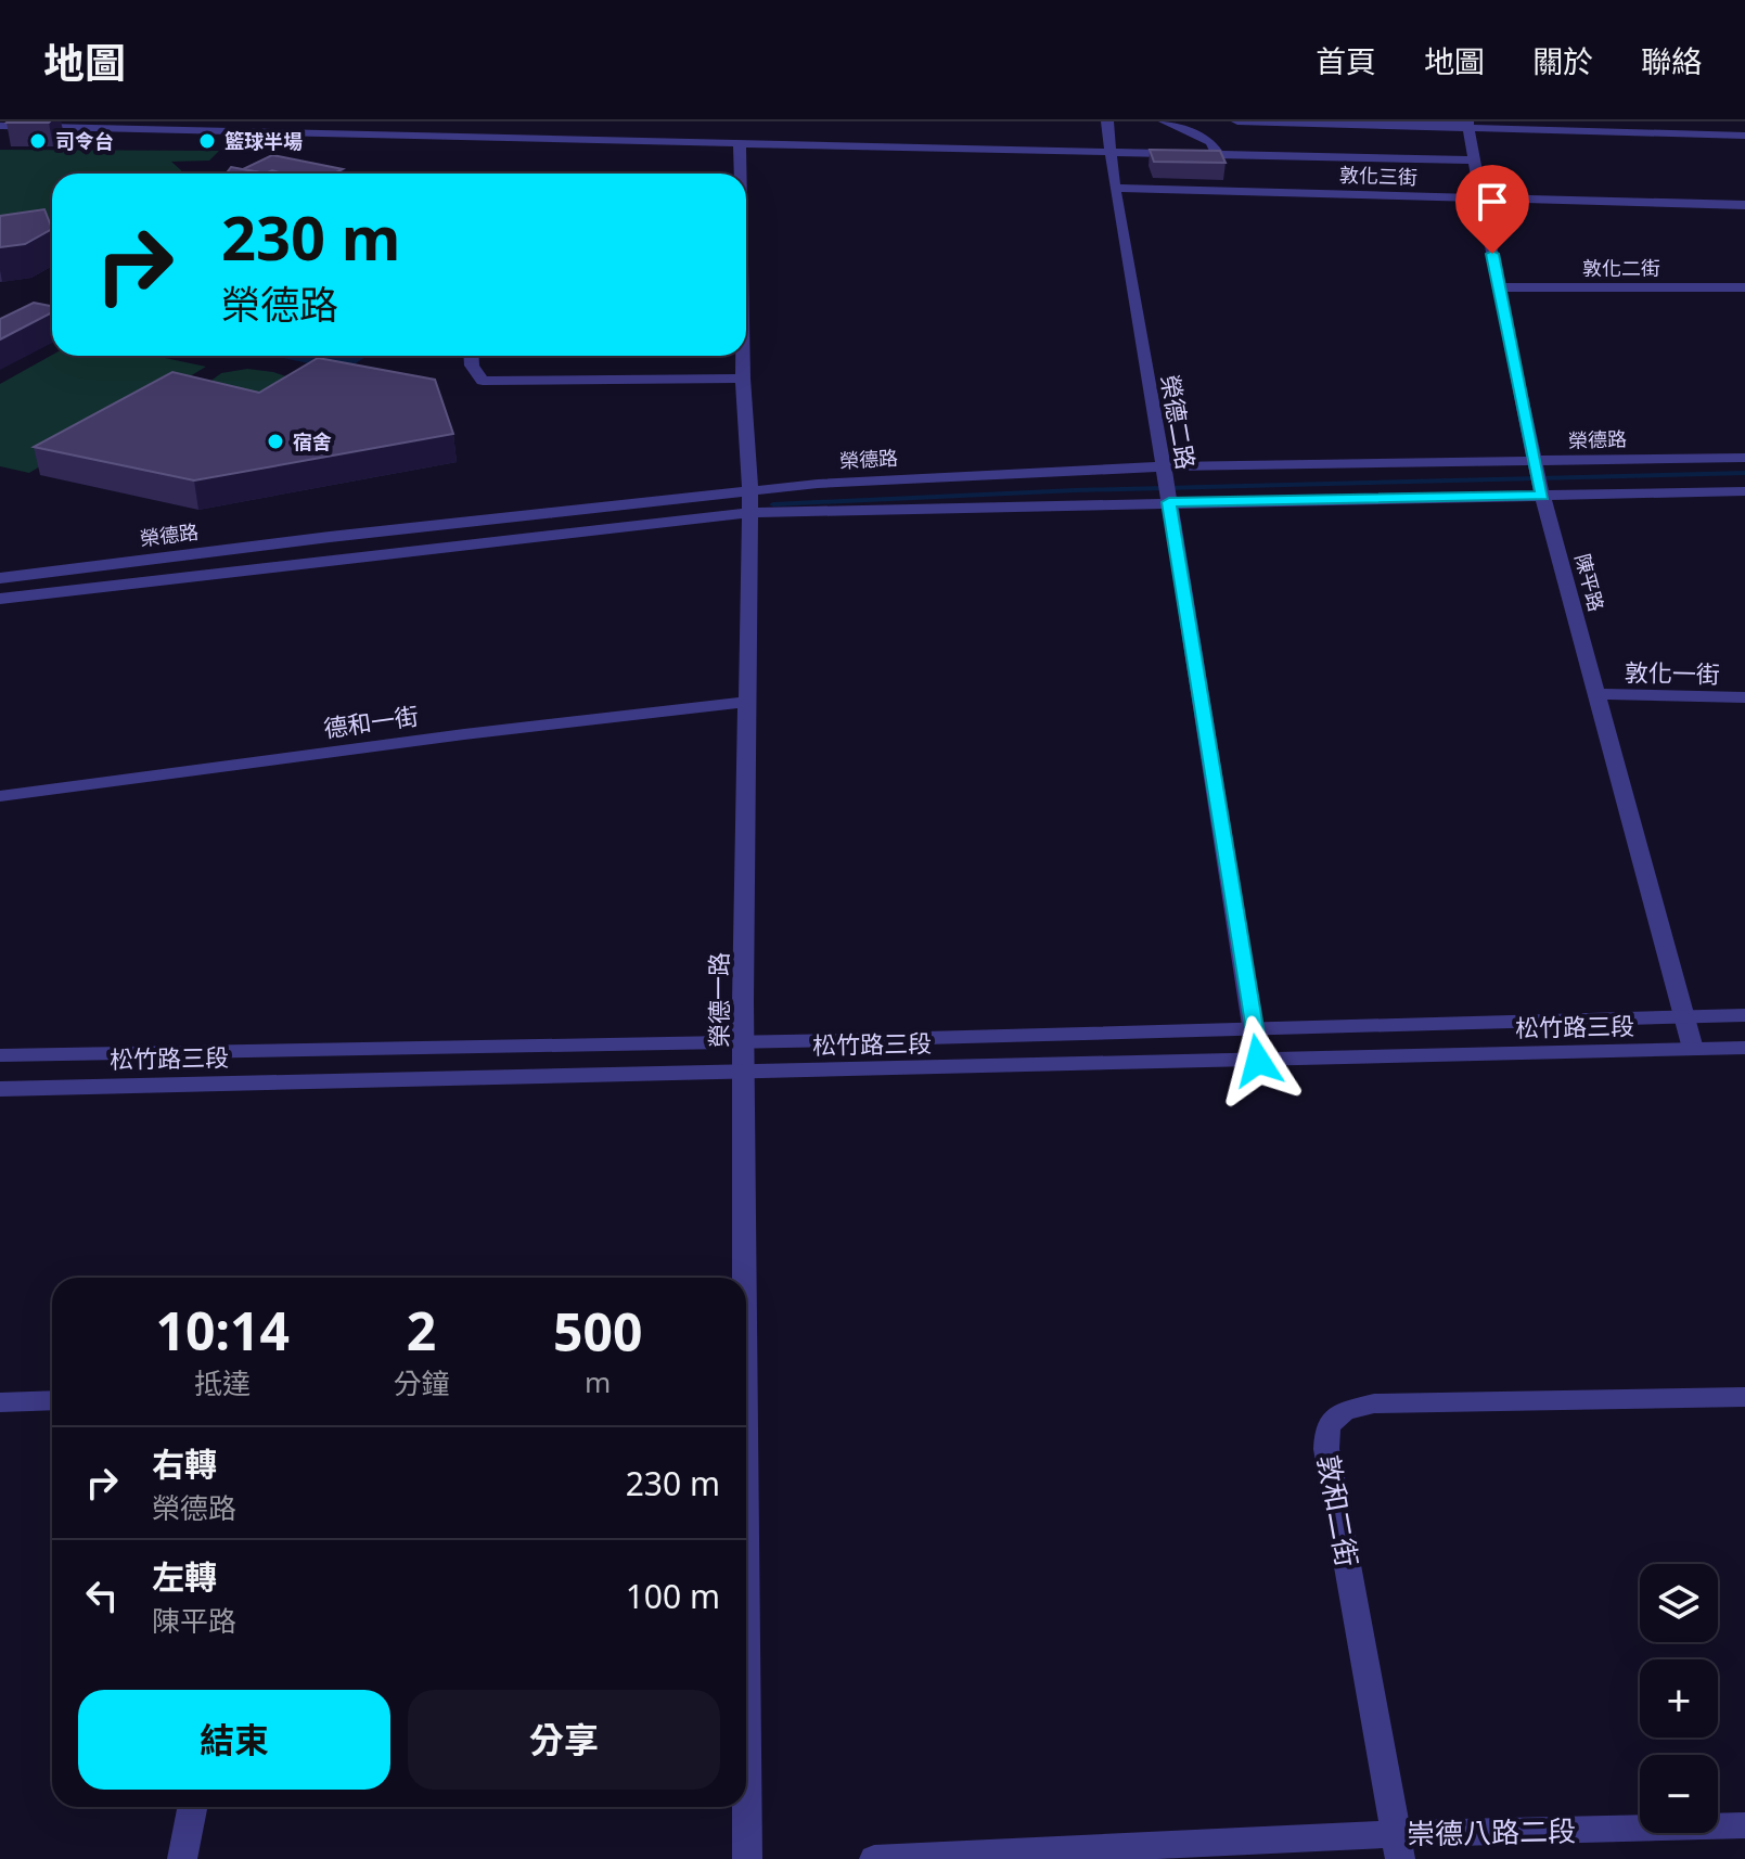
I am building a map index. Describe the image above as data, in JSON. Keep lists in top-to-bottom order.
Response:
{
  "streets": {
    "street": [
      "敦化三街",
      "敦化二街",
      "榮德二路",
      "榮德路",
      "陳平路",
      "敦化一街",
      "德和一街",
      "榮德一路",
      "松竹路三段",
      "敦和二街",
      "崇德八路二段"
    ]
  },
  "crossings": [
    ["敦化三街", "榮德二路"],
    ["敦化三街", "陳平路"],
    ["敦化二街", "陳平路"],
    ["榮德二路", "榮德路"],
    ["榮德二路", "松竹路三段"],
    ["榮德路", "陳平路"],
    ["榮德路", "榮德一路"],
    ["陳平路", "敦化一街"],
    ["陳平路", "松竹路三段"],
    ["德和一街", "榮德一路"],
    ["榮德一路", "松竹路三段"],
    ["敦和二街", "崇德八路二段"]
  ],
  "places": ["司令台", "籃球半場", "宿舍"],
  "page": {
    "header": "地圖",
    "nav": [
      "首頁",
      "地圖",
      "關於",
      "聯絡"
    ],
    "turn": ["230 m", "榮德路"],
    "eta": [
      "10:14",
      "抵達",
      "2",
      "分鐘",
      "500",
      "m"
    ],
    "list": [
      {
        "name": "右轉",
        "note": "榮德路",
        "value": "230 m"
      },
      {
        "name": "左轉",
        "note": "陳平路",
        "value": "100 m"
      }
    ],
    "map_buttons": ["+", "−"],
    "buttons": ["結束", "分享"]
  }
}
